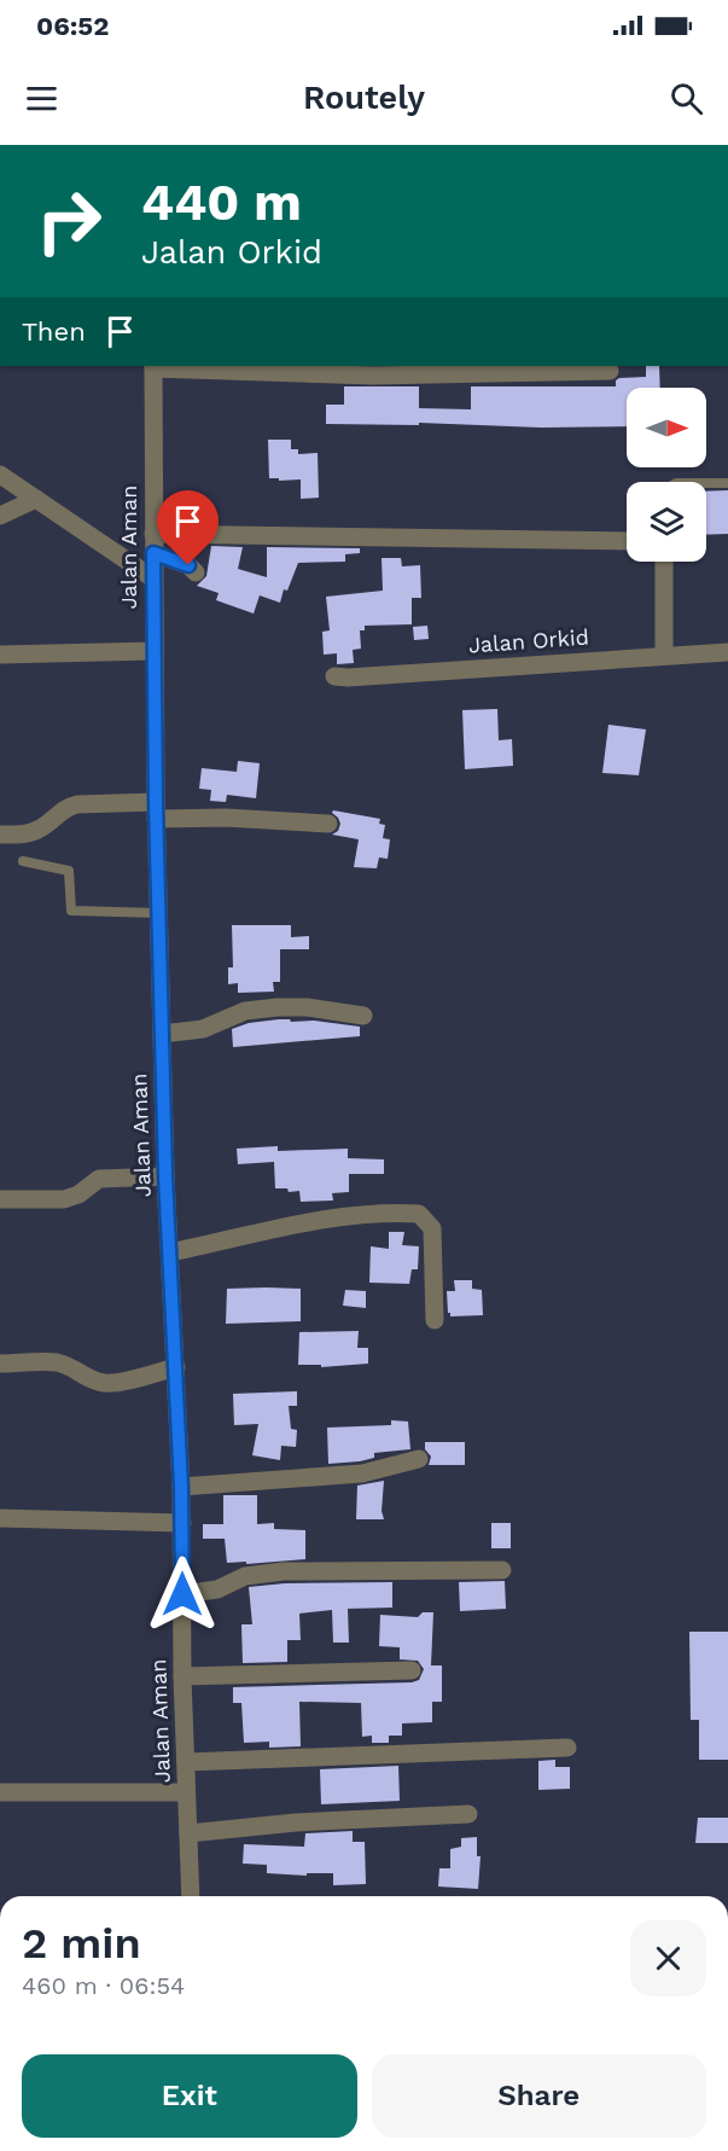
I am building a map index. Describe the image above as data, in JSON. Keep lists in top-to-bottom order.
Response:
{
  "streets": {
    "street": ["Jalan Aman", "Jalan Orkid"]
  },
  "north": "right",
  "page": {
    "status": "06:52",
    "header": "Routely",
    "turn": ["440 m", "Jalan Orkid"],
    "then": "Then",
    "heading": ["2 min", "460 m · 06:54"],
    "buttons": ["Exit", "Share"]
  }
}
